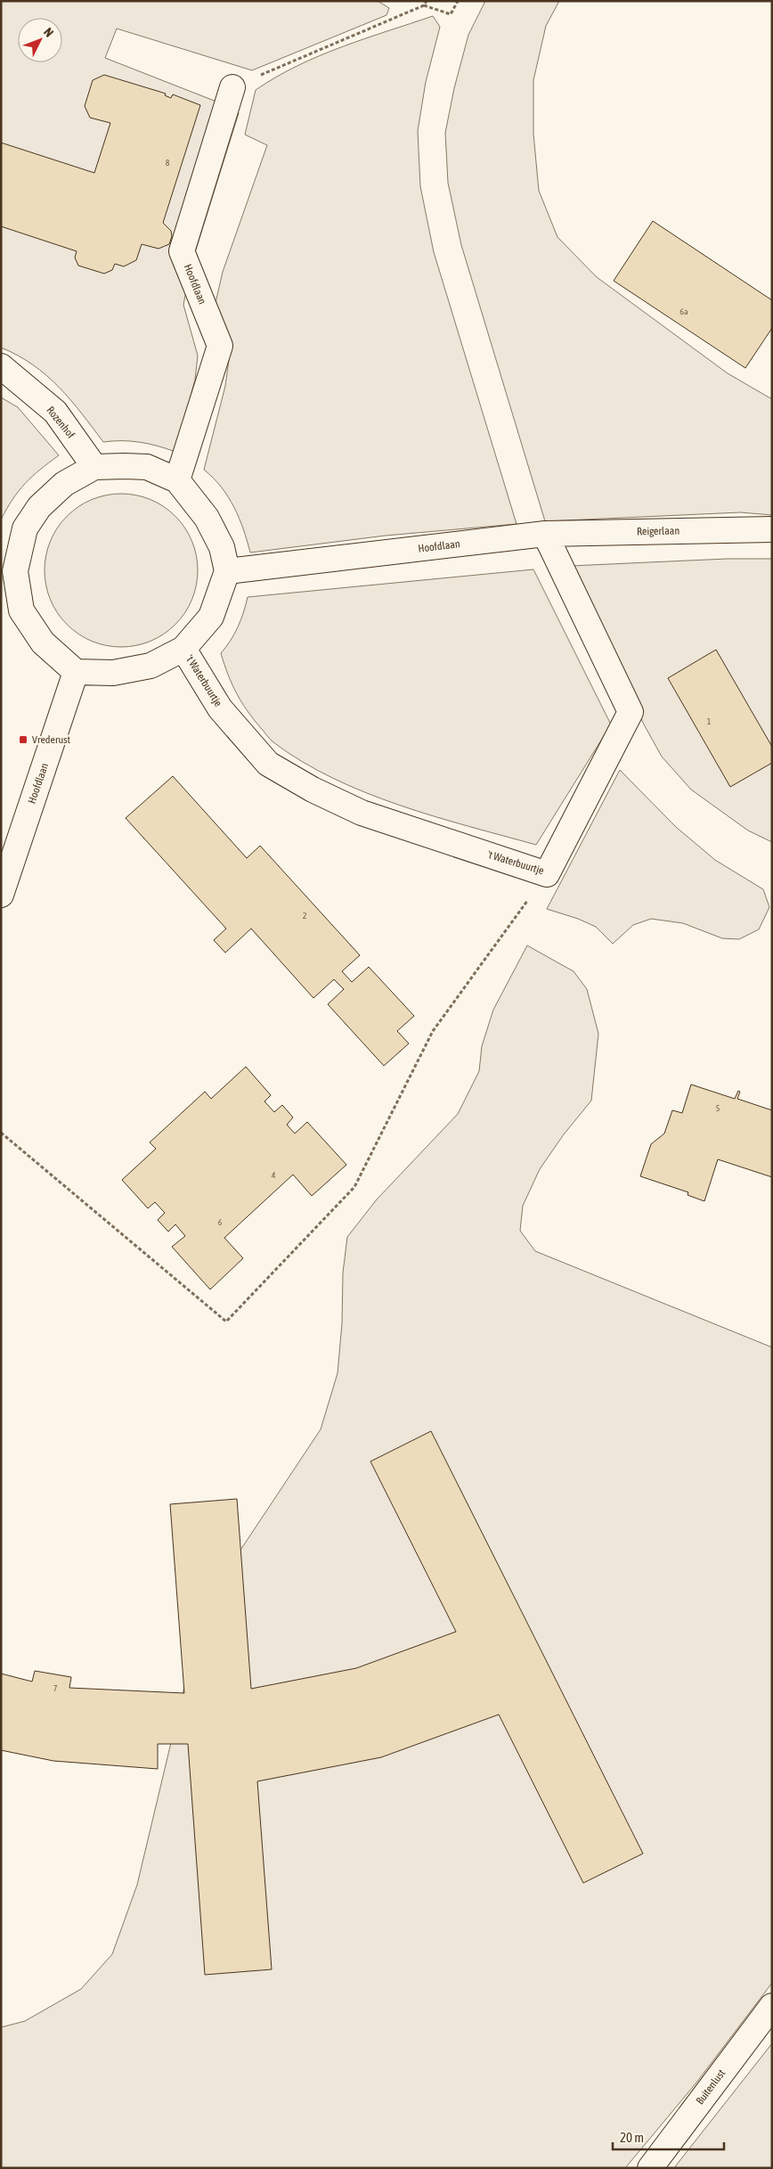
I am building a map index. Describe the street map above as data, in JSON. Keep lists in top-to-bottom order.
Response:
{
  "streets": {
    "street": [
      "Hoofdlaan",
      "Rozenhof",
      "Reigerlaan",
      "'t Waterbuurtje",
      "Buitenlust"
    ]
  },
  "crossings": [
    ["Hoofdlaan", "Reigerlaan"],
    ["Hoofdlaan", "'t Waterbuurtje"],
    ["Reigerlaan", "'t Waterbuurtje"]
  ],
  "places": {
    "transit": ["Vrederust"]
  },
  "house_numbers": [
    "8",
    "6a",
    "1",
    "2",
    "5",
    "4",
    "6",
    "7"
  ],
  "scale_bar": "20 m",
  "north": "top right"
}
